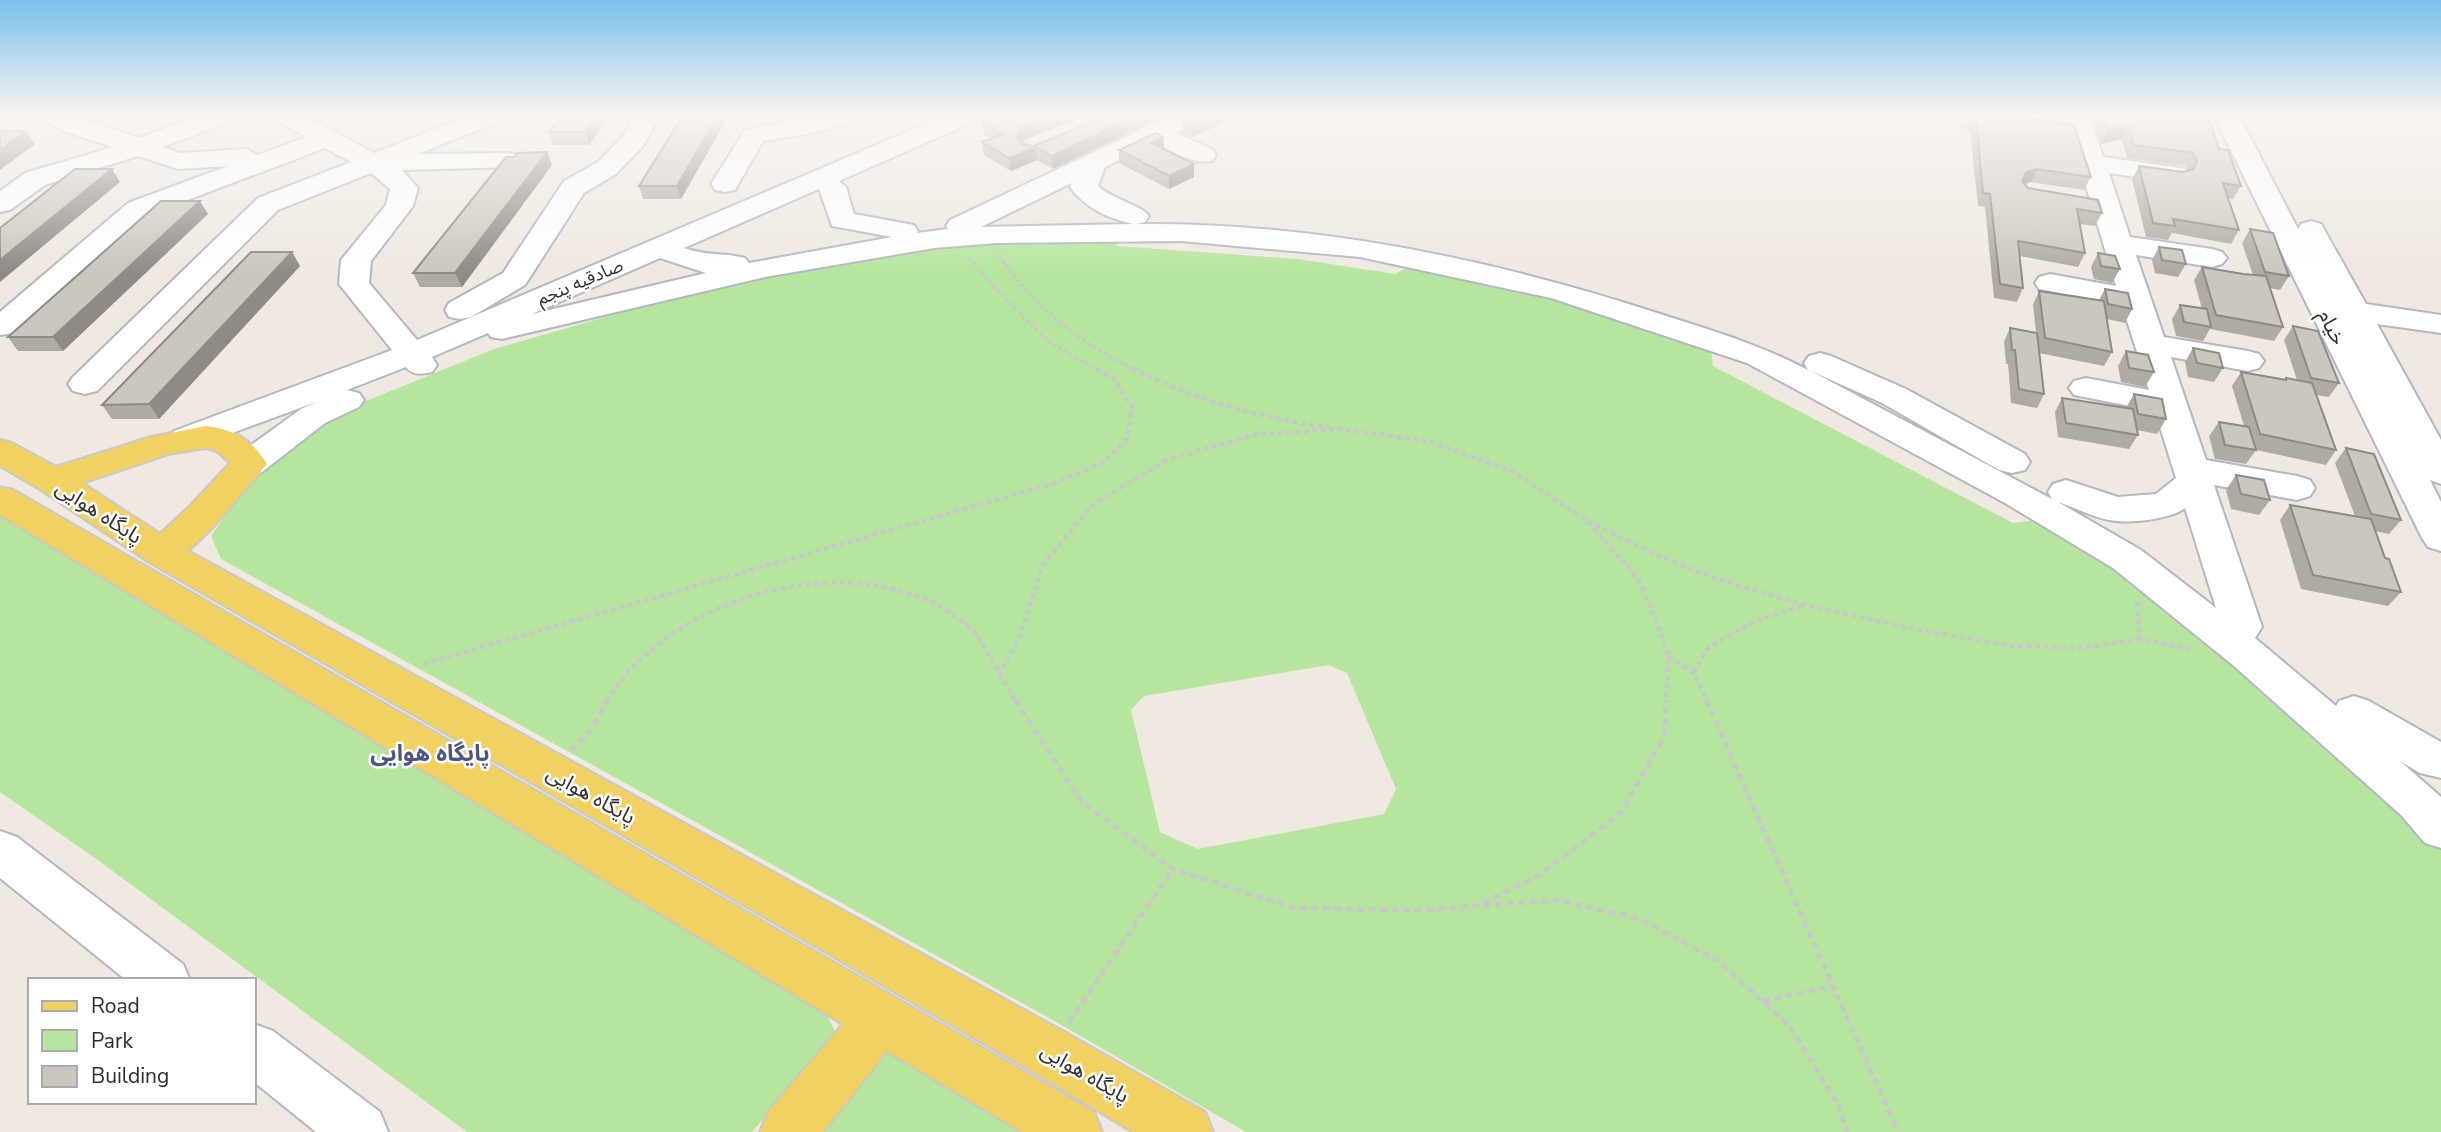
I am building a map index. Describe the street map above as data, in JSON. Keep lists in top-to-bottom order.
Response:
{
  "streets": {
    "main road": ["پایگاه هوایی"],
    "street": ["صادقیه پنجم", "خیام"]
  },
  "districts": ["پایگاه هوایی"],
  "legend": ["Road", "Park", "Building"]
}
